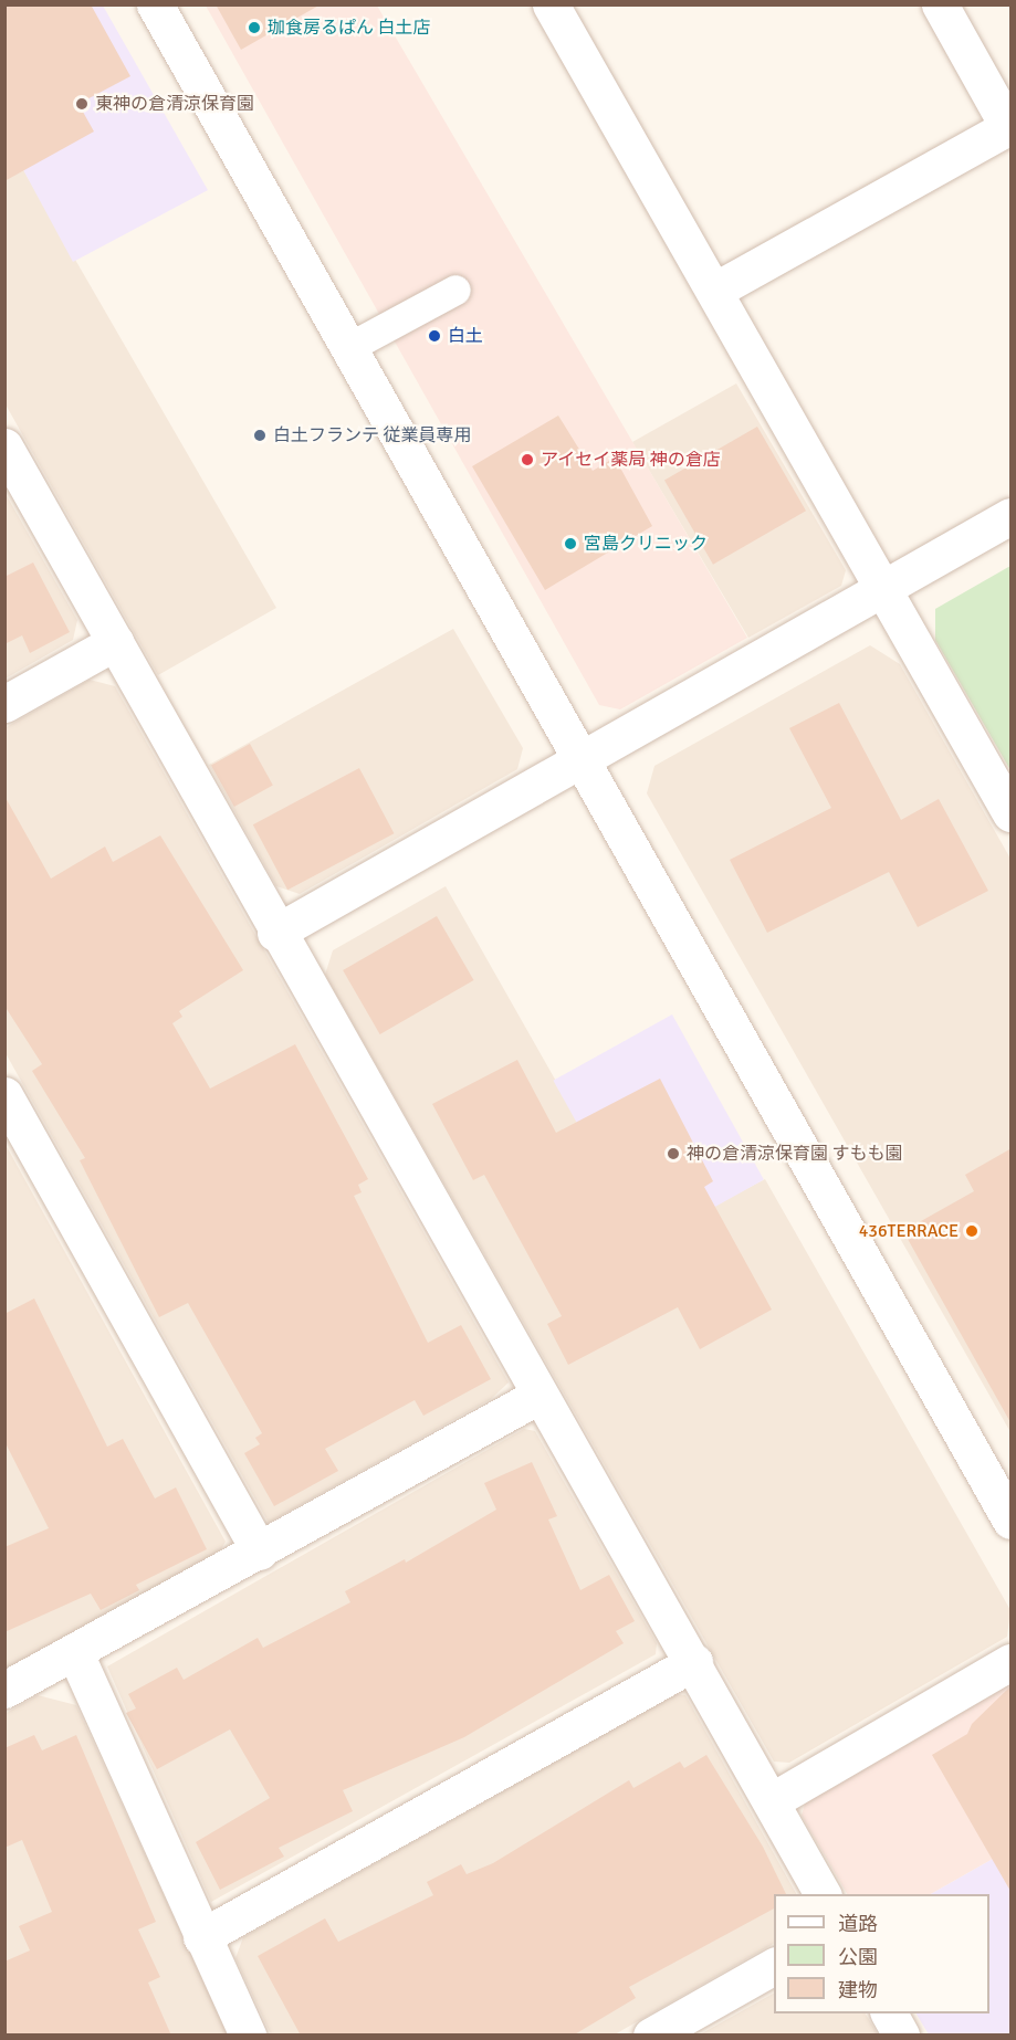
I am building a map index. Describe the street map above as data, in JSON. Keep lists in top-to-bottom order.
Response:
{
  "places": [
    "珈食房るぱん 白土店",
    "東神の倉清涼保育園",
    "白土",
    "白土フランテ 従業員専用",
    "アイセイ薬局 神の倉店",
    "宮島クリニック",
    "神の倉清涼保育園 すもも園",
    "436TERRACE"
  ],
  "legend": ["道路", "公園", "建物"]
}
